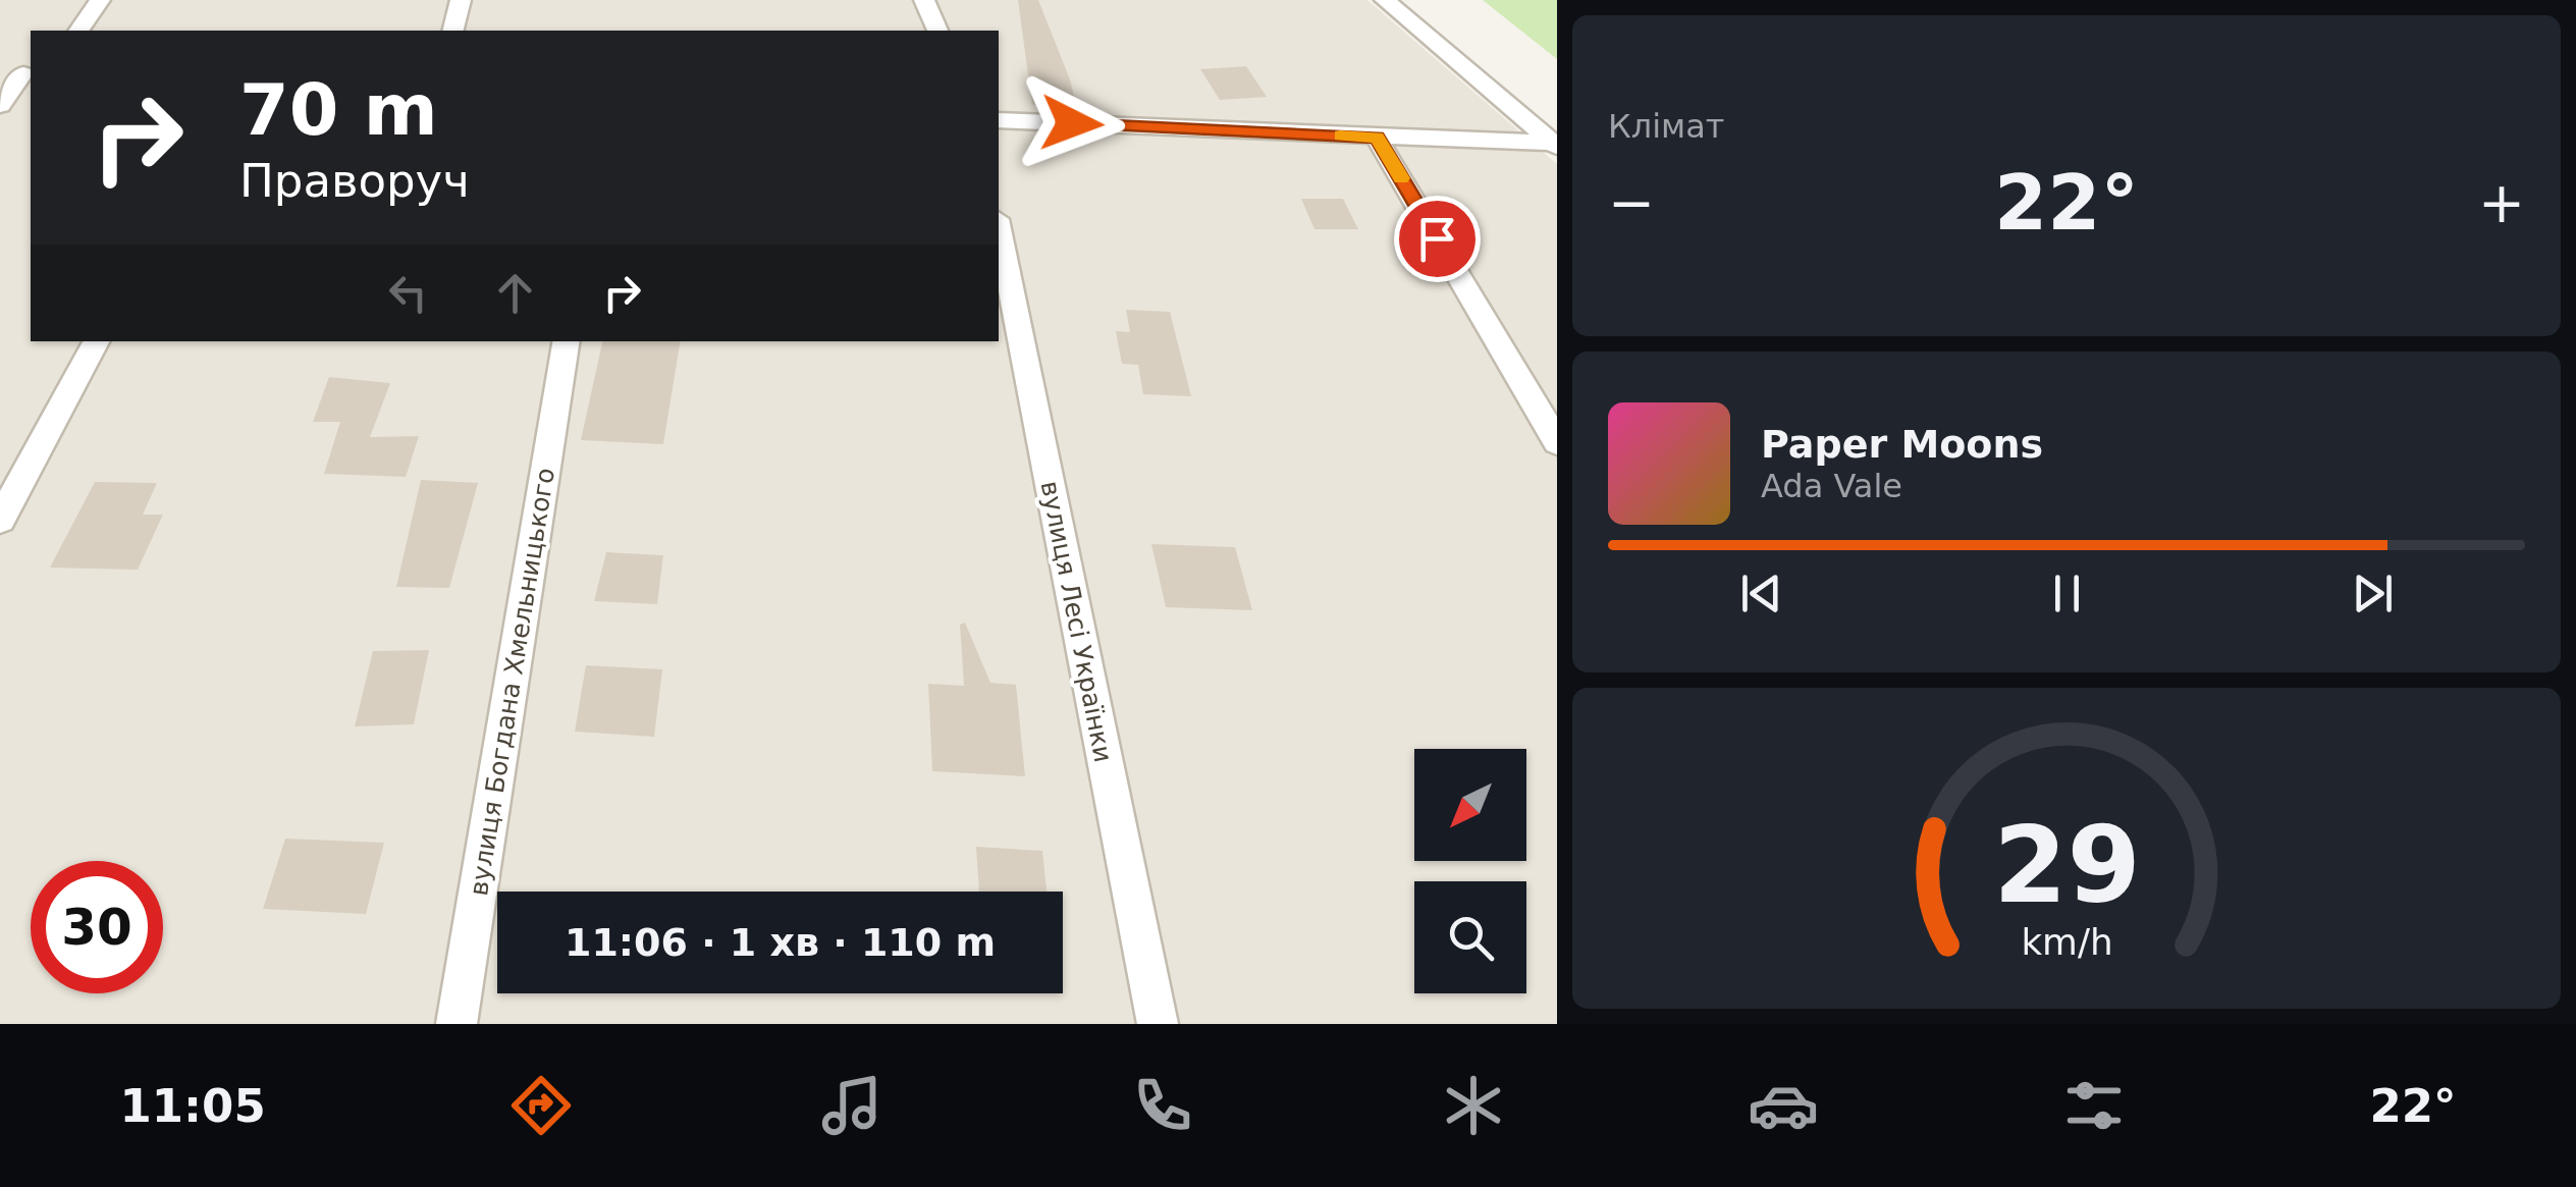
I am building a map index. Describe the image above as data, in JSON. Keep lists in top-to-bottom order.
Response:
{
  "streets": {
    "street": ["вулиця Лесі Українки", "вулиця Богдана Хмельницького"]
  },
  "north": "bottom left",
  "page": {
    "tile": "Клімат",
    "turn": ["70 m", "Праворуч"],
    "heat": ["−", "22°", "+"],
    "song": ["Paper Moons", "Ada Vale"],
    "limit": "30",
    "trip": "11:06 · 1 хв · 110 m",
    "tabs": ["11:05", "22°"],
    "gauge": ["29", "km/h"]
  }
}
